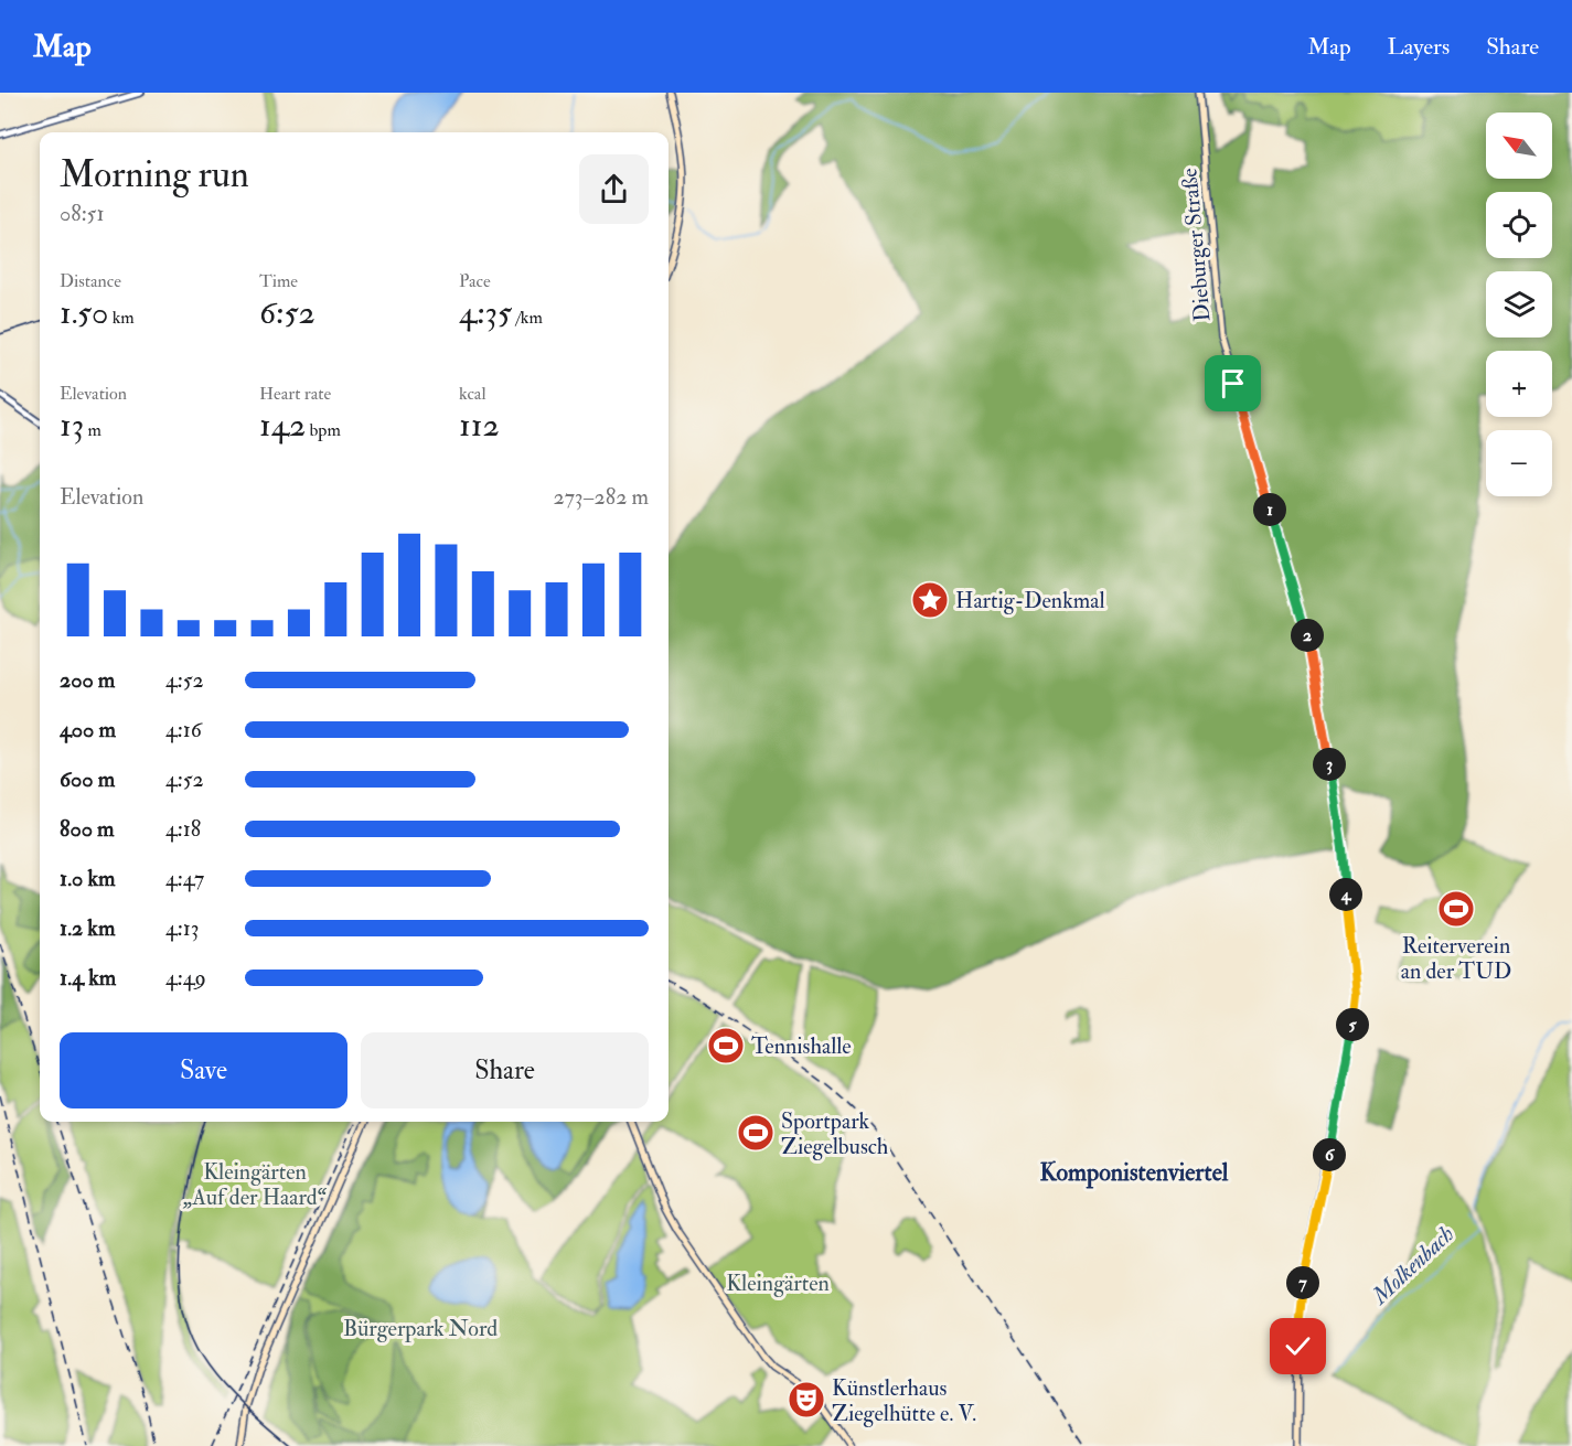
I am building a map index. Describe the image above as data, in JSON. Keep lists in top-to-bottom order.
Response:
{
  "streets": {
    "main road": ["Dieburger Straße"]
  },
  "districts": ["Komponistenviertel"],
  "water": ["Molkenbach"],
  "parks": ["Kleingärten „Auf der Haard“", "Kleingärten", "Bürgerpark Nord"],
  "places": {
    "place": ["Hartig-Denkmal"],
    "sports": ["Reiterverein an der TUD", "Tennishalle", "Sportpark Ziegelbusch"],
    "theatre": ["Künstlerhaus Ziegelhütte e. V."]
  },
  "north": "top left",
  "page": {
    "header": "Map",
    "nav": ["Map", "Layers", "Share"],
    "map_buttons": ["+", "−"],
    "heading": ["Morning run", "08:51"],
    "stats": [
      ["Distance", "1.50 km"],
      ["Time", "6:52"],
      ["Pace", "4:35 /km"],
      ["Elevation", "13 m"],
      ["Heart rate", "142 bpm"],
      ["kcal", "112"]
    ],
    "chart": ["Elevation", "273–282 m"],
    "pins": [
      "1",
      "2",
      "3",
      "4",
      "5",
      "6",
      "7"
    ],
    "list": [
      {
        "name": "200 m",
        "note": "4:52"
      },
      {
        "name": "400 m",
        "note": "4:16"
      },
      {
        "name": "600 m",
        "note": "4:52"
      },
      {
        "name": "800 m",
        "note": "4:18"
      },
      {
        "name": "1.0 km",
        "note": "4:47"
      },
      {
        "name": "1.2 km",
        "note": "4:13"
      },
      {
        "name": "1.4 km",
        "note": "4:49"
      }
    ],
    "buttons": ["Save", "Share"]
  }
}
